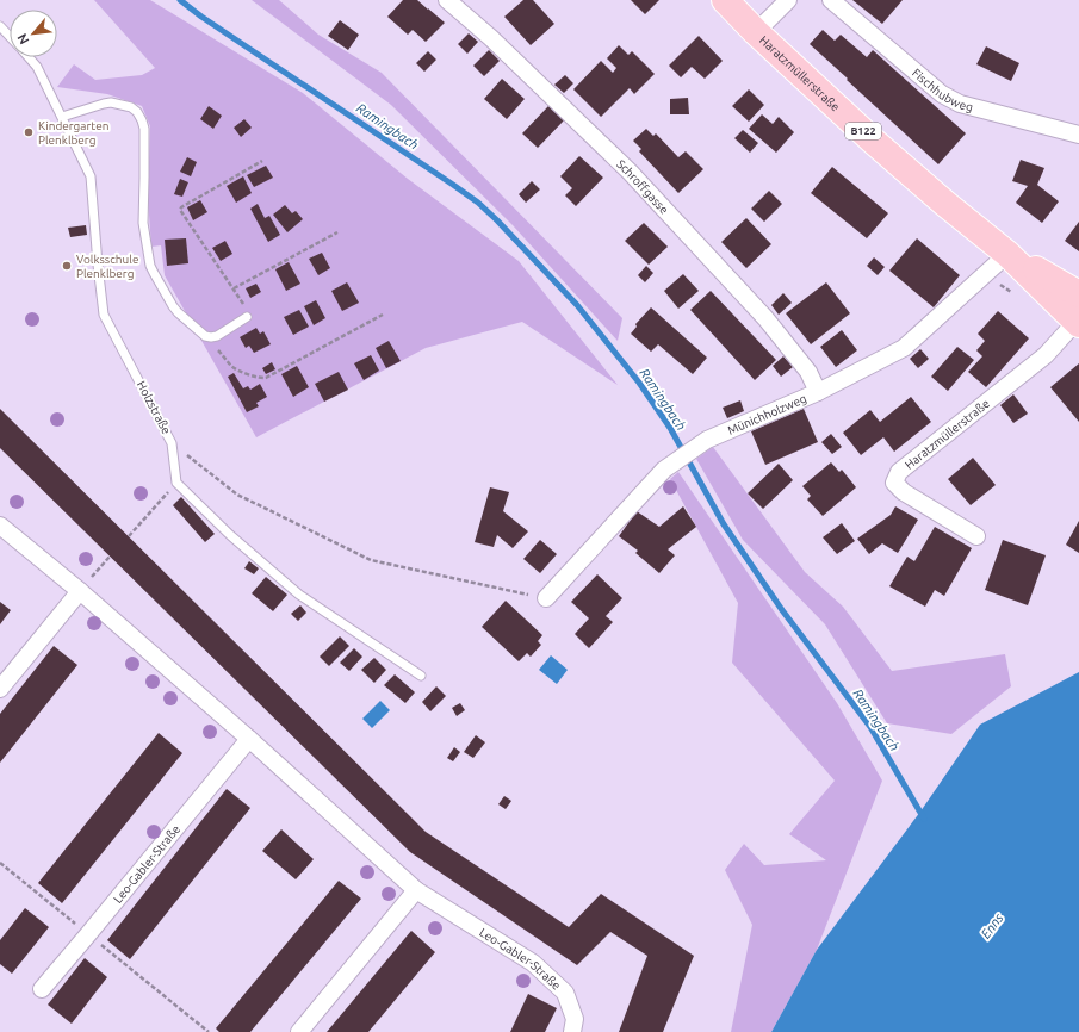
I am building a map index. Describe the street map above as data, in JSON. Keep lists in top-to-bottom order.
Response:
{
  "streets": {
    "main road": ["Haratzmüllerstraße", "B122"],
    "street": [
      "Fischhubweg",
      "Schroffgasse",
      "Münichholzweg",
      "Leo-Gabler-Straße"
    ],
    "lane": ["Holzstraße"]
  },
  "crossings": [
    ["Haratzmüllerstraße", "Münichholzweg"],
    ["Schroffgasse", "Münichholzweg"]
  ],
  "water": ["Ramingbach", "Enns"],
  "places": ["Kindergarten Plenklberg", "Volksschule Plenklberg"],
  "north": "bottom left"
}
